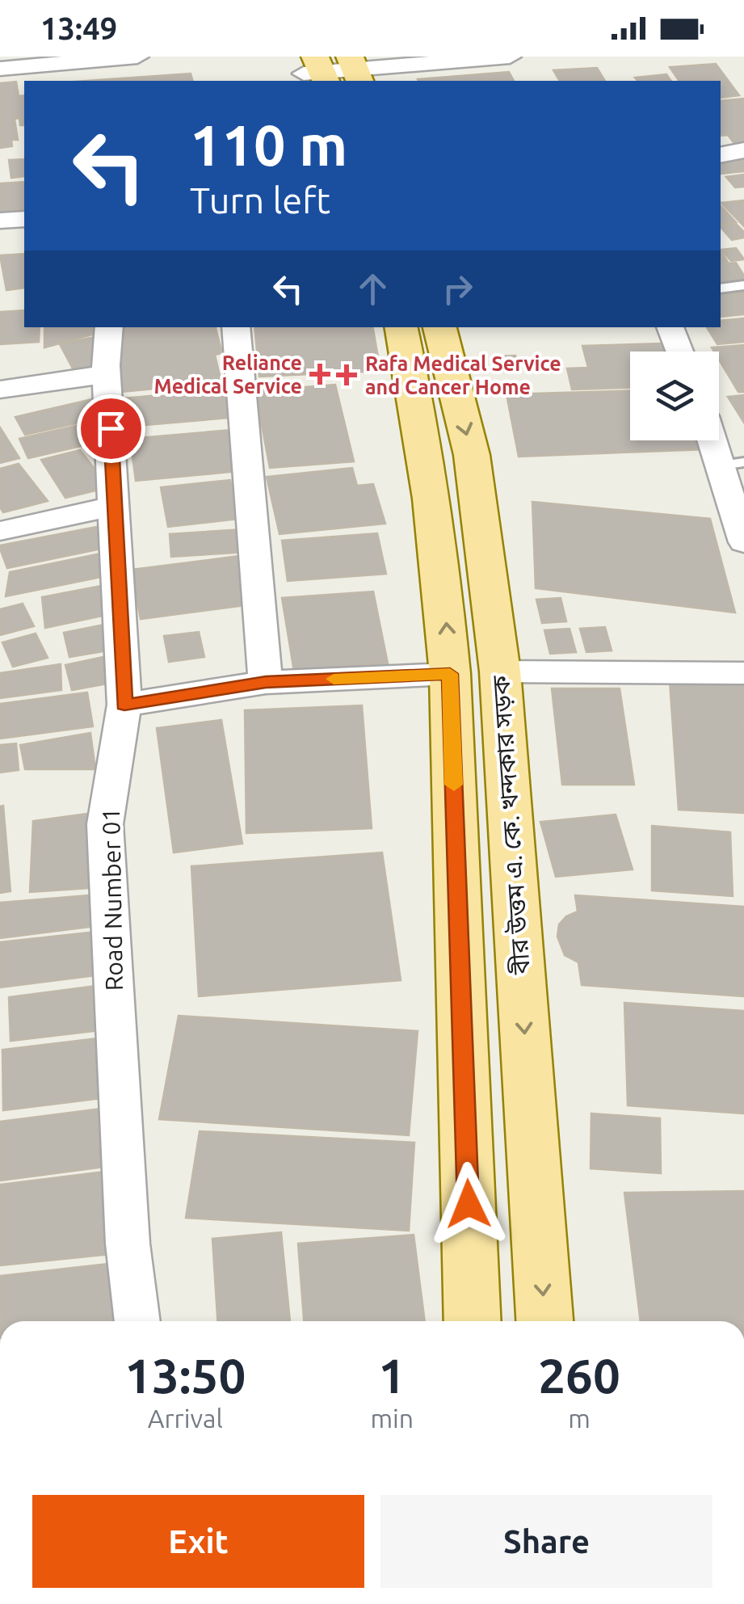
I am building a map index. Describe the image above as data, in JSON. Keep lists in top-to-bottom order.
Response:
{
  "streets": {
    "main road": ["বীর উত্তম এ. কে. খন্দকার সড়ক"],
    "street": ["Road Number 01"]
  },
  "places": {
    "health": ["Reliance Medical Service", "Rafa Medical Service and Cancer Home"]
  },
  "page": {
    "status": "13:49",
    "turn": ["110 m", "Turn left"],
    "eta": [
      "13:50",
      "Arrival",
      "1",
      "min",
      "260",
      "m"
    ],
    "buttons": ["Exit", "Share"]
  }
}
